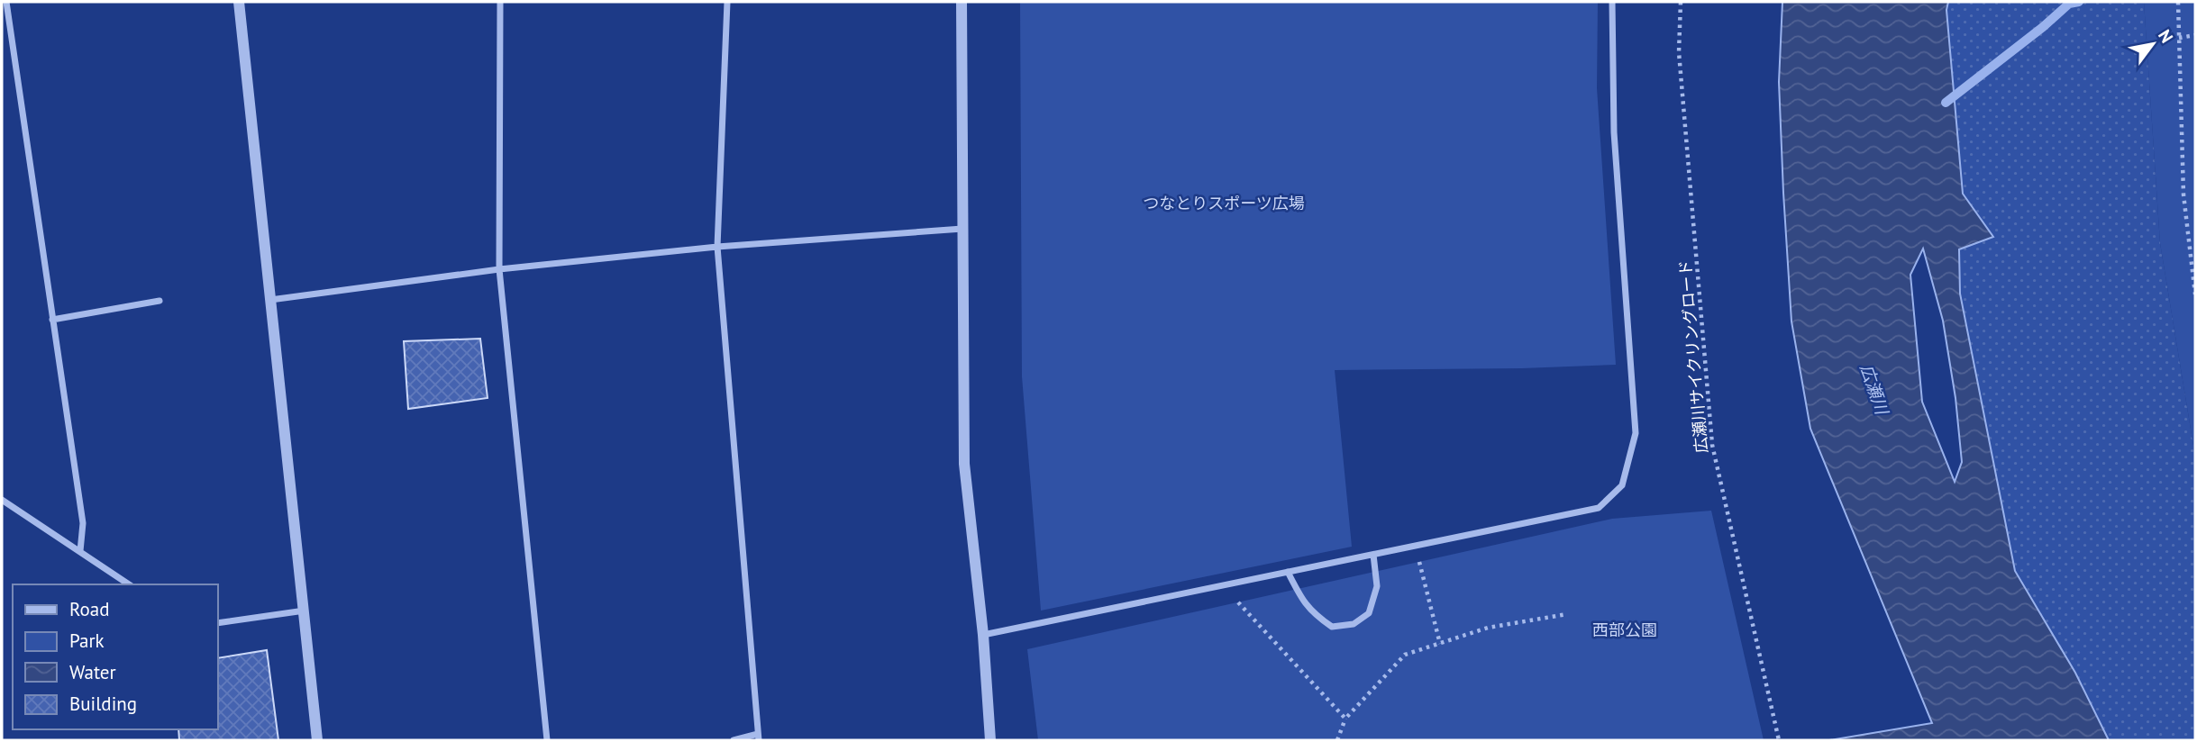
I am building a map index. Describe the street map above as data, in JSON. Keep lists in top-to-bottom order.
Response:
{
  "streets": {
    "path": ["広瀬川サイクリングロード"]
  },
  "water": ["広瀬川"],
  "parks": ["つなとりスポーツ広場", "西部公園"],
  "legend": [
    "Road",
    "Park",
    "Water",
    "Building"
  ],
  "north": "top right"
}
